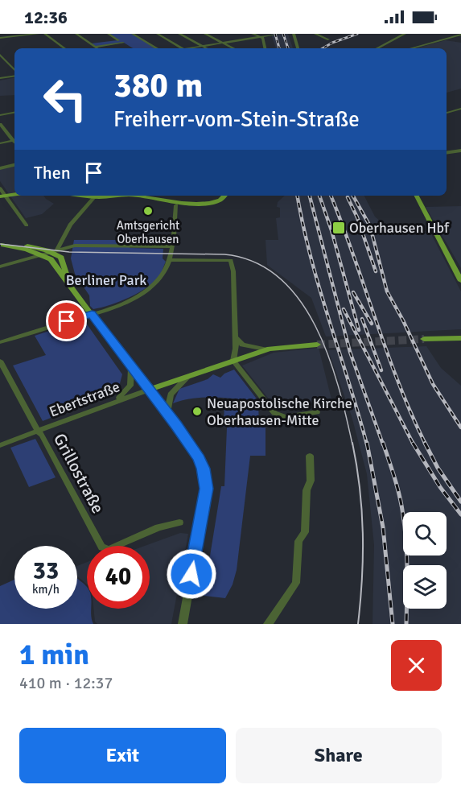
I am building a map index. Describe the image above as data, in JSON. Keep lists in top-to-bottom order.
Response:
{
  "streets": {
    "main road": ["Ebertstraße"],
    "street": ["Grillostraße"]
  },
  "crossings": [
    ["Ebertstraße", "Grillostraße"]
  ],
  "parks": ["Berliner Park"],
  "places": {
    "other": ["Amtsgericht Oberhausen", "Neuapostolische Kirche Oberhausen-Mitte"],
    "transit": ["Oberhausen Hbf"]
  },
  "page": {
    "status": "12:36",
    "turn": ["380 m", "Freiherr-vom-Stein-Straße"],
    "then": "Then",
    "speed": "33 km/h",
    "limit": "40",
    "heading": ["1 min", "410 m · 12:37"],
    "buttons": ["Exit", "Share"]
  }
}
